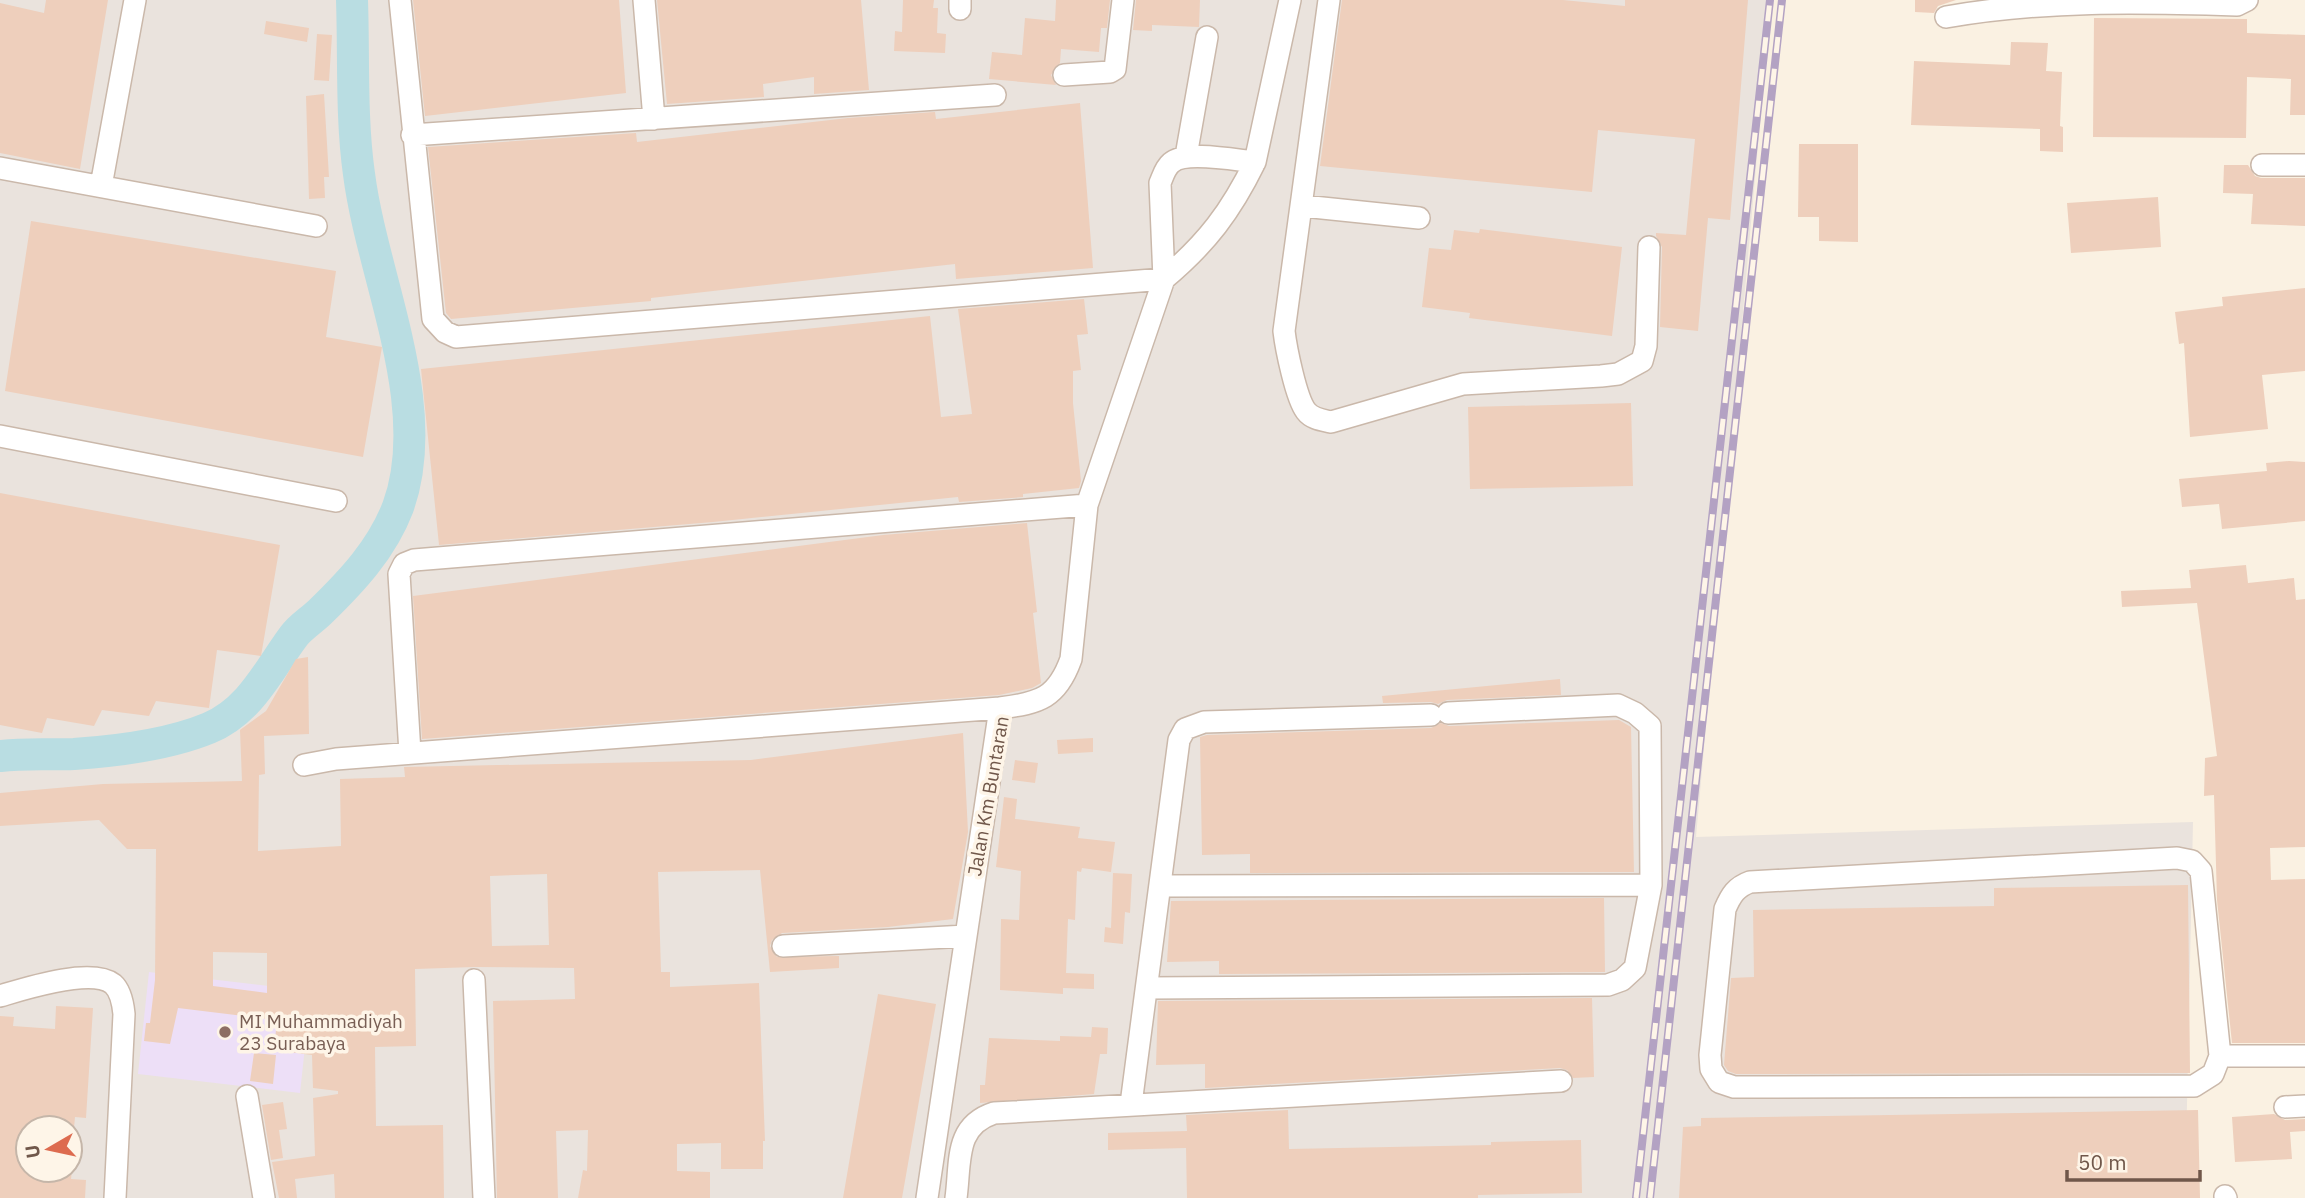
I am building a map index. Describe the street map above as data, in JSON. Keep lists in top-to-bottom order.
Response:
{
  "streets": {
    "street": ["Jalan Km Buntaran"]
  },
  "places": ["MI Muhammadiyah 23 Surabaya"],
  "scale_bar": "50 m",
  "north": "left"
}
